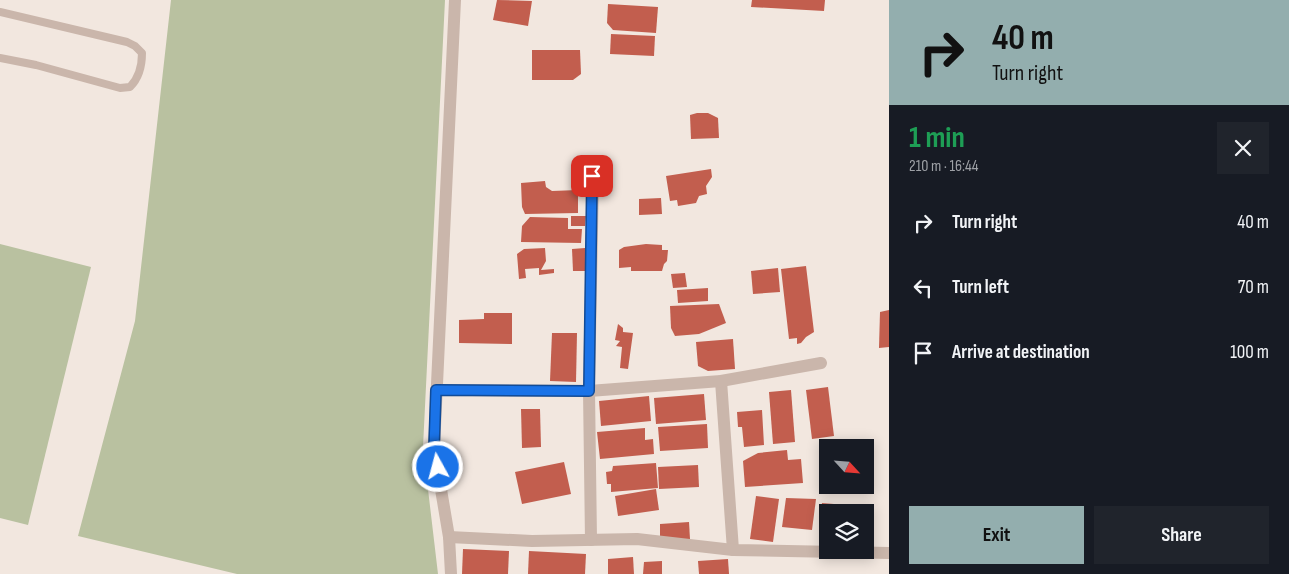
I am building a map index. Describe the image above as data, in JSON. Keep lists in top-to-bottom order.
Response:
{
  "north": "bottom right",
  "page": {
    "turn": ["40 m", "Turn right"],
    "heading": ["1 min", "210 m · 16:44"],
    "list": [
      {
        "name": "Turn right",
        "value": "40 m"
      },
      {
        "name": "Turn left",
        "value": "70 m"
      },
      {
        "name": "Arrive at destination",
        "value": "100 m"
      }
    ],
    "buttons": ["Exit", "Share"]
  }
}
